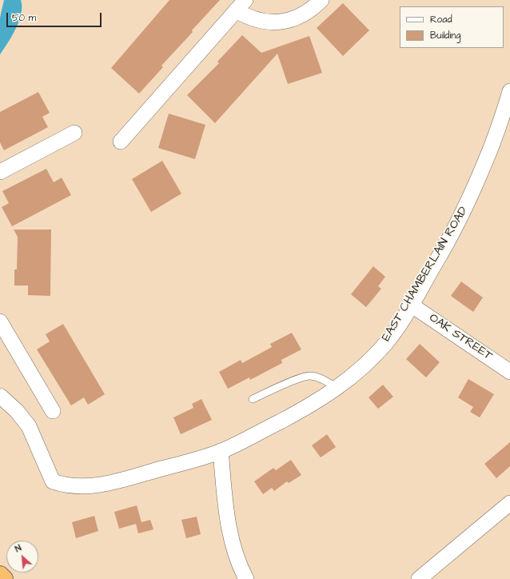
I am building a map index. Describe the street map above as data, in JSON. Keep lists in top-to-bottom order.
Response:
{
  "streets": {
    "street": ["EAST CHAMBERLAIN ROAD", "OAK STREET"]
  },
  "crossings": [
    ["EAST CHAMBERLAIN ROAD", "OAK STREET"]
  ],
  "legend": ["Road", "Building"],
  "scale_bar": "50 m",
  "north": "top left"
}
